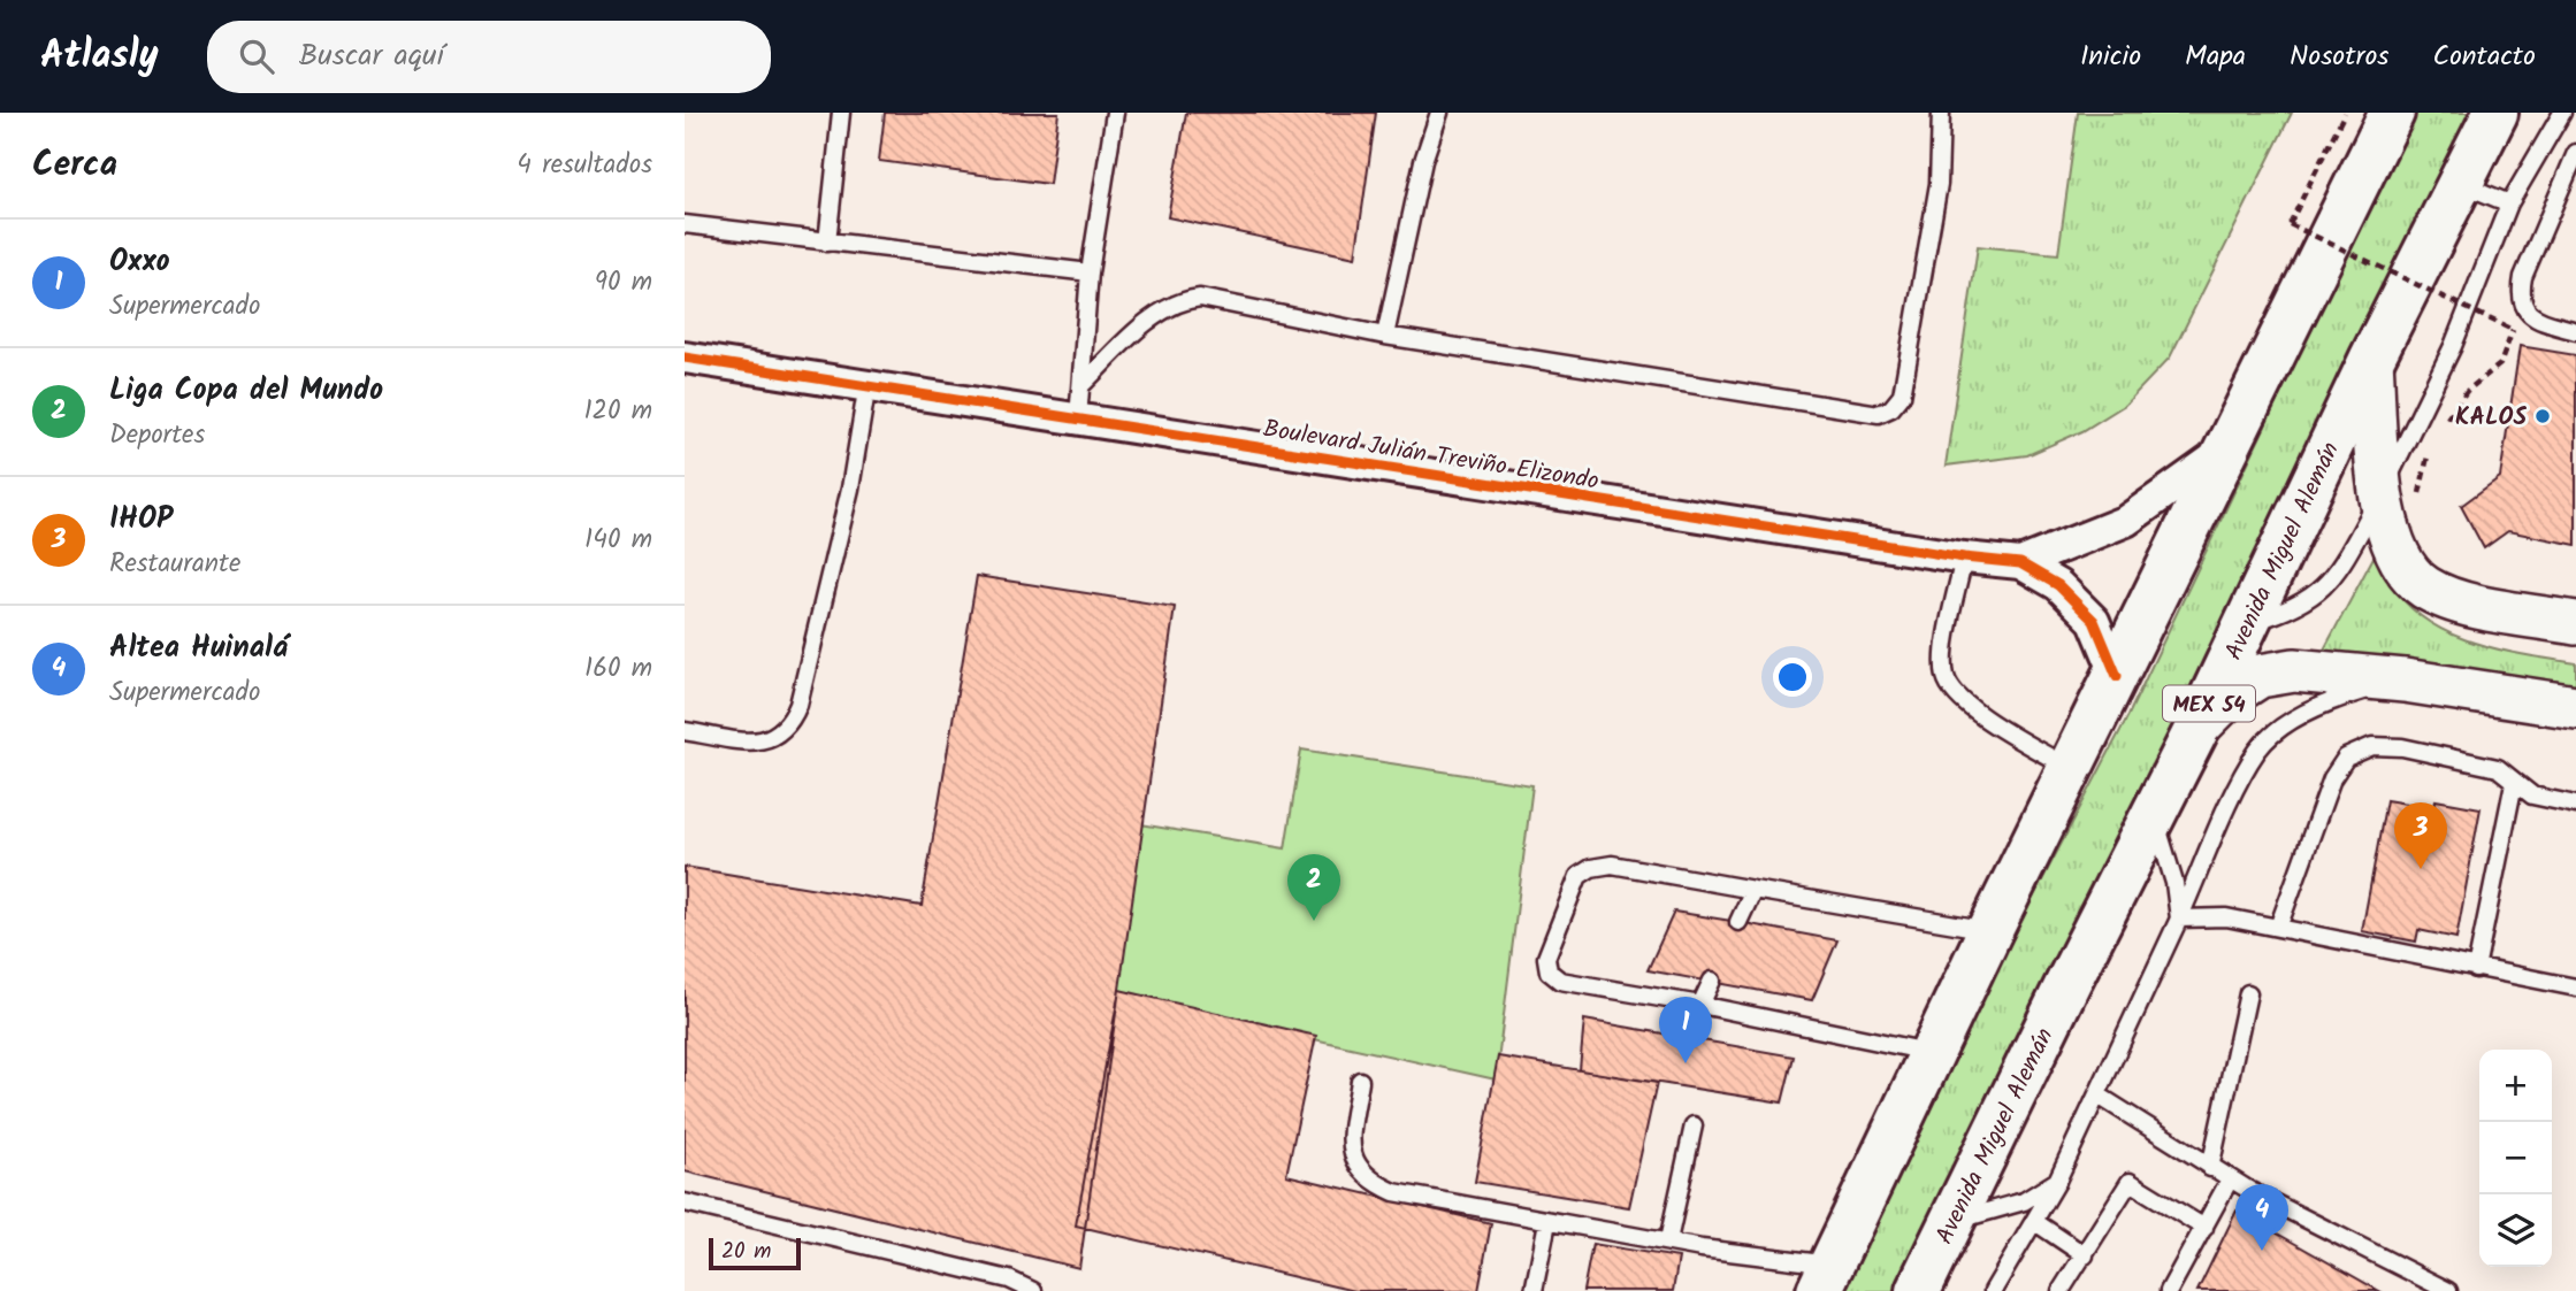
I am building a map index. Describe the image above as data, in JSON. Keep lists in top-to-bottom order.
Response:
{
  "streets": {
    "highway": ["Avenida Miguel Alemán", "MEX 54"],
    "street": ["Boulevard Julián Treviño Elizondo"]
  },
  "places": ["KALOS"],
  "scale_bar": "20 m",
  "page": {
    "header": "Atlasly",
    "search": "Buscar aquí",
    "nav": [
      "Inicio",
      "Mapa",
      "Nosotros",
      "Contacto"
    ],
    "heading": ["Cerca", "4 resultados"],
    "list": [
      {
        "mark": "1",
        "name": "Oxxo",
        "note": "Supermercado",
        "value": "90 m"
      },
      {
        "mark": "2",
        "name": "Liga Copa del Mundo",
        "note": "Deportes",
        "value": "120 m"
      },
      {
        "mark": "3",
        "name": "IHOP",
        "note": "Restaurante",
        "value": "140 m"
      },
      {
        "mark": "4",
        "name": "Altea Huinalá",
        "note": "Supermercado",
        "value": "160 m"
      }
    ],
    "pins": [
      "3",
      "2",
      "1",
      "4"
    ],
    "map_buttons": ["+", "−"],
    "scale": "20 m"
  }
}
